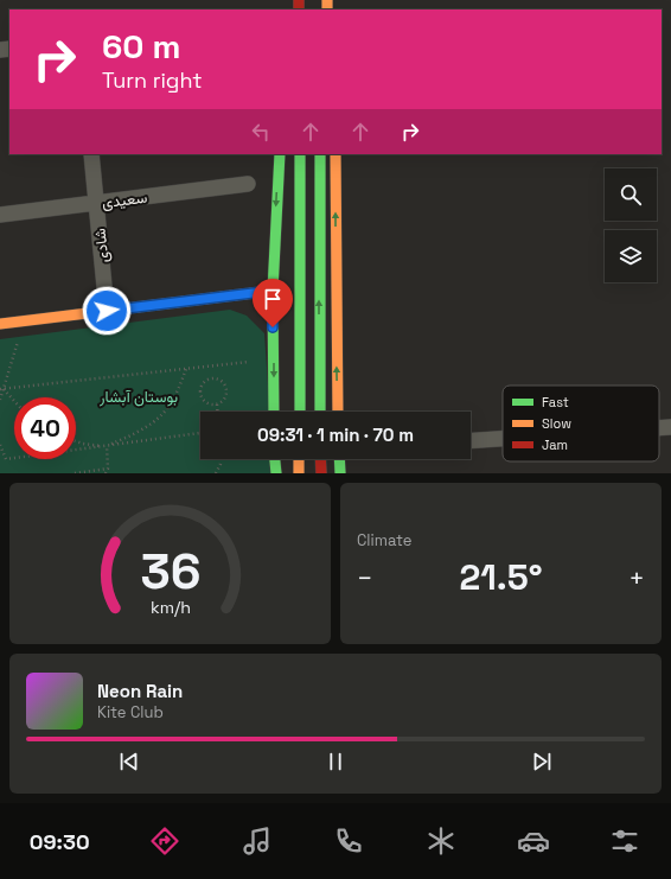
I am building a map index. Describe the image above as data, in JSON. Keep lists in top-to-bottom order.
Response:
{
  "streets": {
    "street": ["سعیدی", "شادی"]
  },
  "crossings": [
    ["سعیدی", "شادی"]
  ],
  "parks": ["بوستان آبشار"],
  "legend": ["Fast", "Slow", "Jam"],
  "page": {
    "turn": ["60 m", "Turn right"],
    "limit": "40",
    "trip": "09:31 · 1 min · 70 m",
    "tile": "Climate",
    "heat": ["−", "21.5°", "+"],
    "song": ["Neon Rain", "Kite Club"],
    "tabs": "09:30",
    "gauge": ["36", "km/h"]
  }
}
